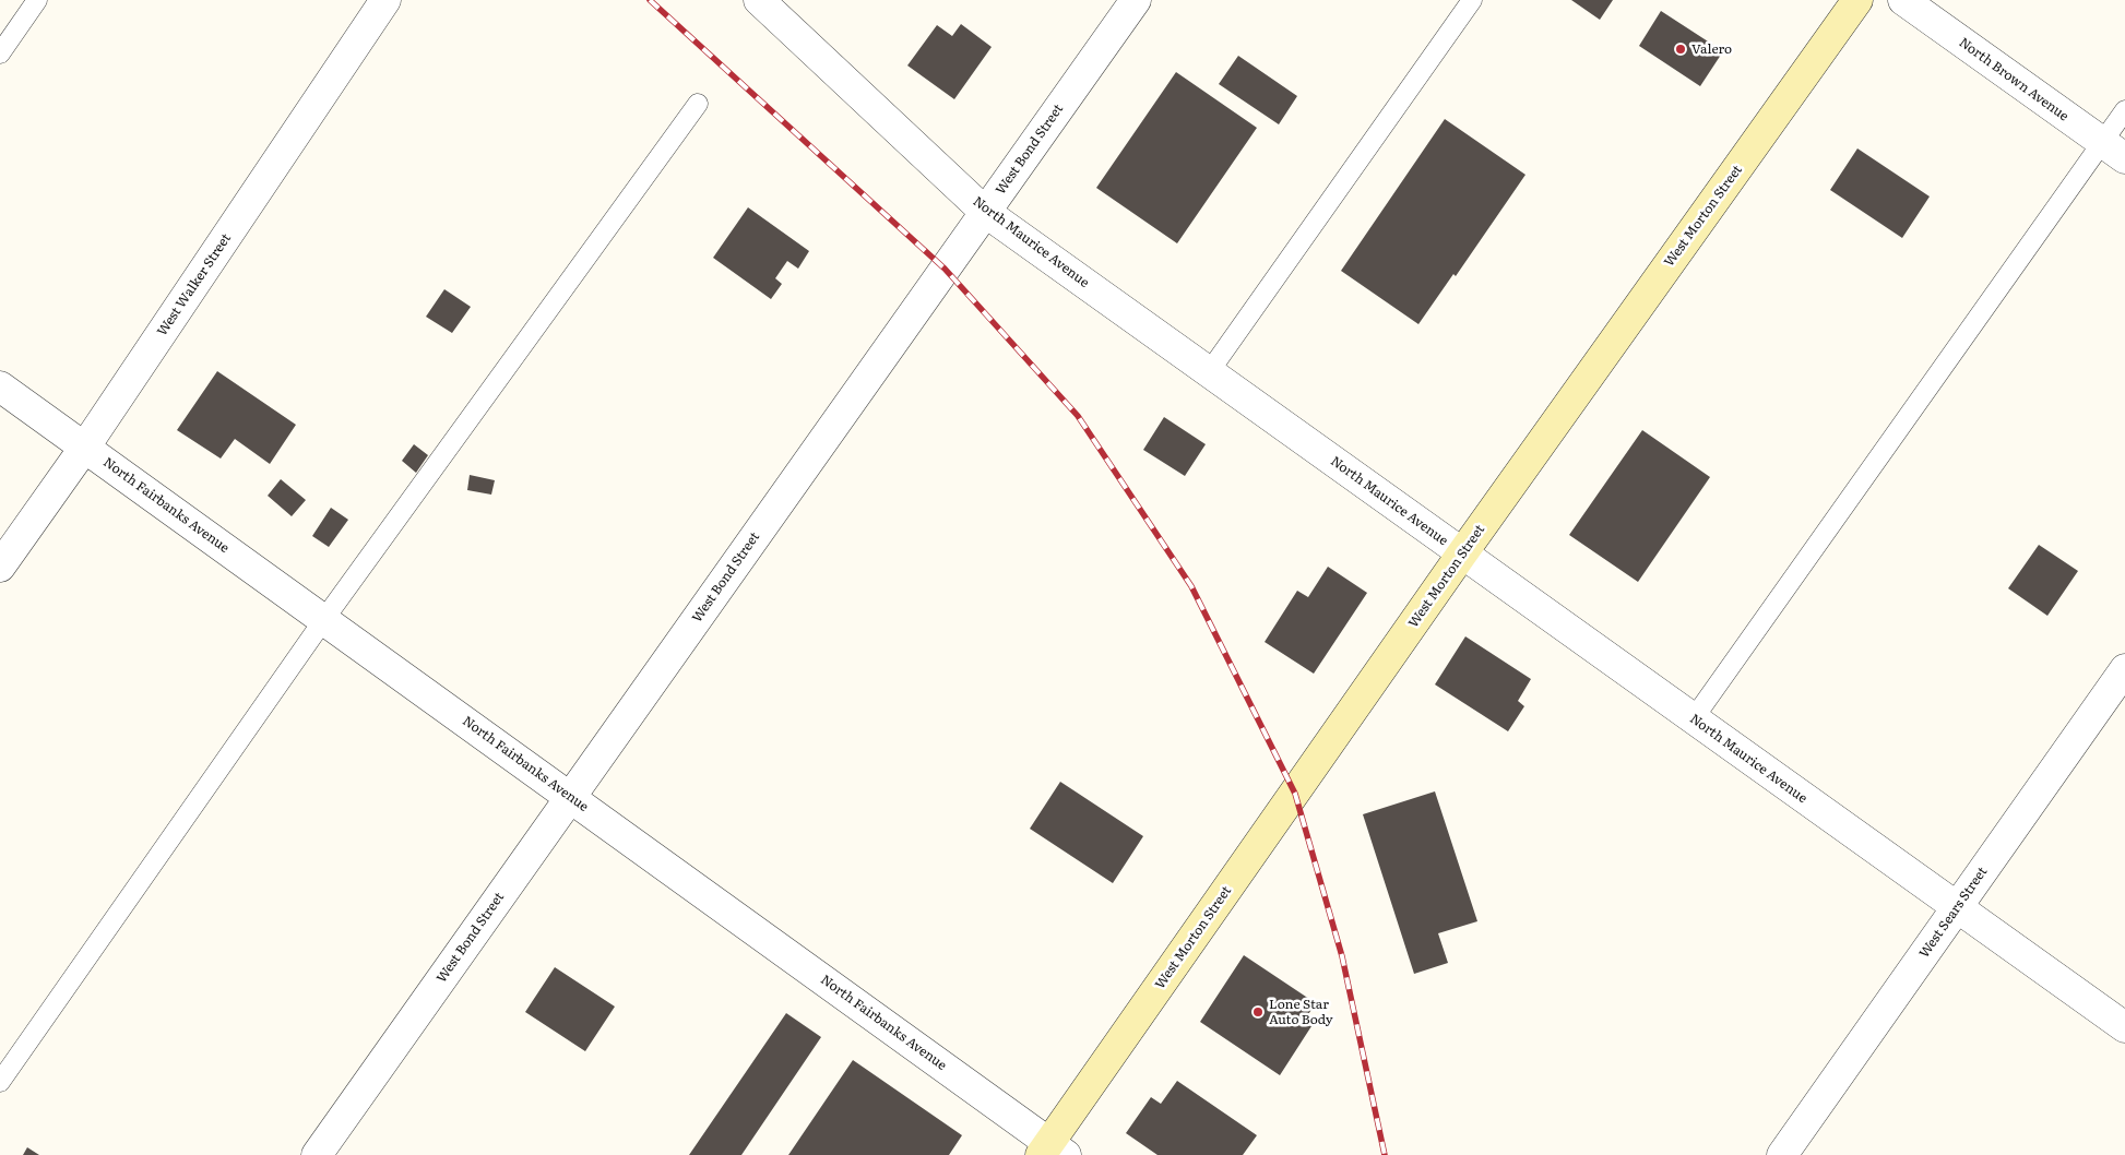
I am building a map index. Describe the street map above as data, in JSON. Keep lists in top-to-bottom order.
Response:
{
  "streets": {
    "main road": ["West Morton Street"],
    "street": [
      "North Brown Avenue",
      "West Bond Street",
      "North Maurice Avenue",
      "West Walker Street",
      "North Fairbanks Avenue",
      "West Sears Street"
    ]
  },
  "crossings": [
    ["West Bond Street", "North Maurice Avenue"],
    ["West Bond Street", "North Fairbanks Avenue"],
    ["West Morton Street", "North Maurice Avenue"],
    ["West Morton Street", "North Fairbanks Avenue"],
    ["North Maurice Avenue", "West Sears Street"],
    ["West Walker Street", "North Fairbanks Avenue"]
  ],
  "places": ["Valero", "Lone Star Auto Body"]
}
